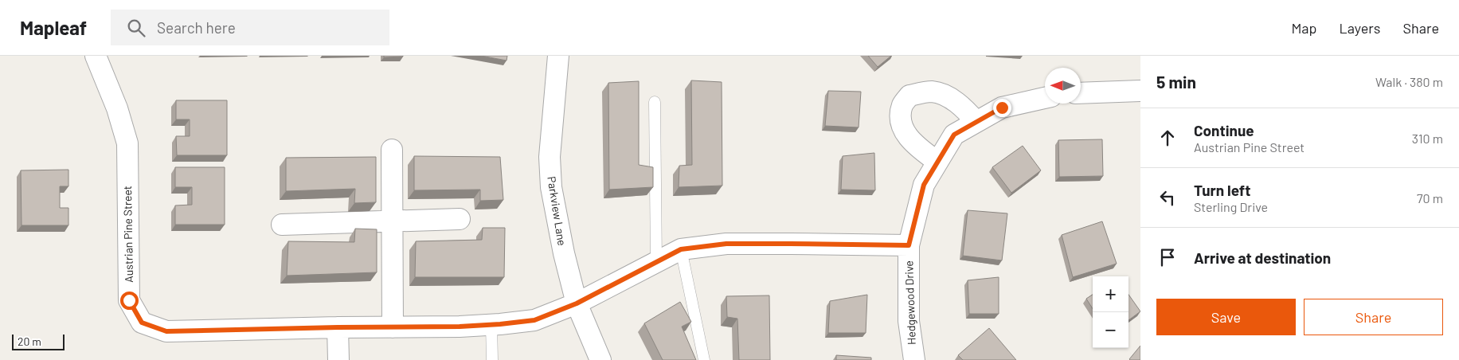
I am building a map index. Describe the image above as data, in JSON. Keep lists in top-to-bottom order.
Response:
{
  "streets": {
    "street": ["Parkview Lane", "Austrian Pine Street", "Hedgewood Drive"]
  },
  "crossings": [
    ["Parkview Lane", "Austrian Pine Street"],
    ["Austrian Pine Street", "Hedgewood Drive"]
  ],
  "scale_bar": "20 m",
  "north": "left",
  "page": {
    "header": "Mapleaf",
    "search": "Search here",
    "nav": ["Map", "Layers", "Share"],
    "heading": ["5 min", "Walk · 380 m"],
    "list": [
      ["Continue", "Austrian Pine Street", "310 m"],
      ["Turn left", "Sterling Drive", "70 m"],
      "Arrive at destination"
    ],
    "map_buttons": ["+", "−"],
    "buttons": ["Save", "Share"],
    "scale": "20 m"
  }
}
